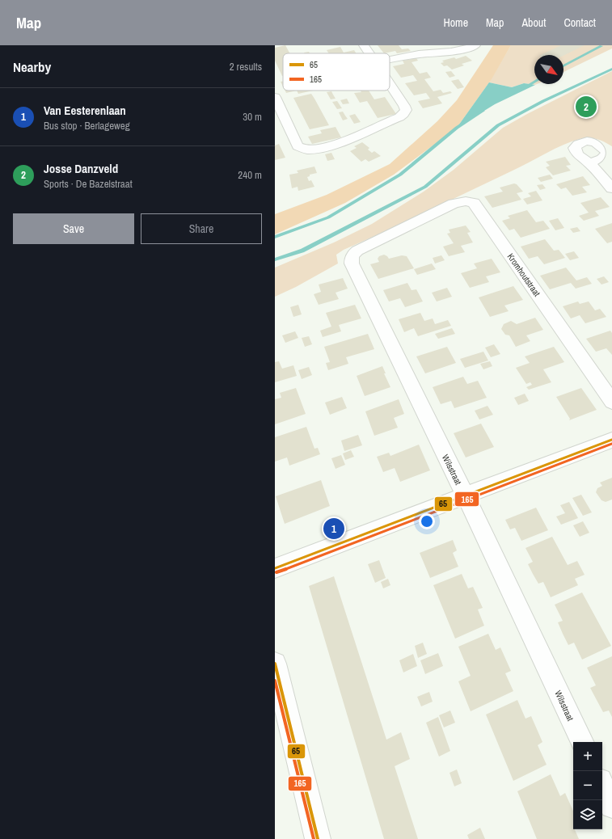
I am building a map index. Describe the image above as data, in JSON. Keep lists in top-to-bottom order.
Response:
{
  "streets": {
    "street": ["Kromhoutstraat", "Wilsstraat"]
  },
  "crossings": [
    ["Kromhoutstraat", "Wilsstraat"]
  ],
  "lines": ["transit line 65", "transit line 165"],
  "legend": ["65", "165"],
  "north": "bottom right",
  "page": {
    "header": "Map",
    "nav": [
      "Home",
      "Map",
      "About",
      "Contact"
    ],
    "heading": ["Nearby", "2 results"],
    "list": [
      {
        "mark": "1",
        "name": "Van Eesterenlaan",
        "note": "Bus stop · Berlageweg",
        "value": "30 m"
      },
      {
        "mark": "2",
        "name": "Josse Danzveld",
        "note": "Sports · De Bazelstraat",
        "value": "240 m"
      }
    ],
    "pins": ["2", "1"],
    "buttons": ["Save", "Share"],
    "map_buttons": ["+", "−"]
  }
}
